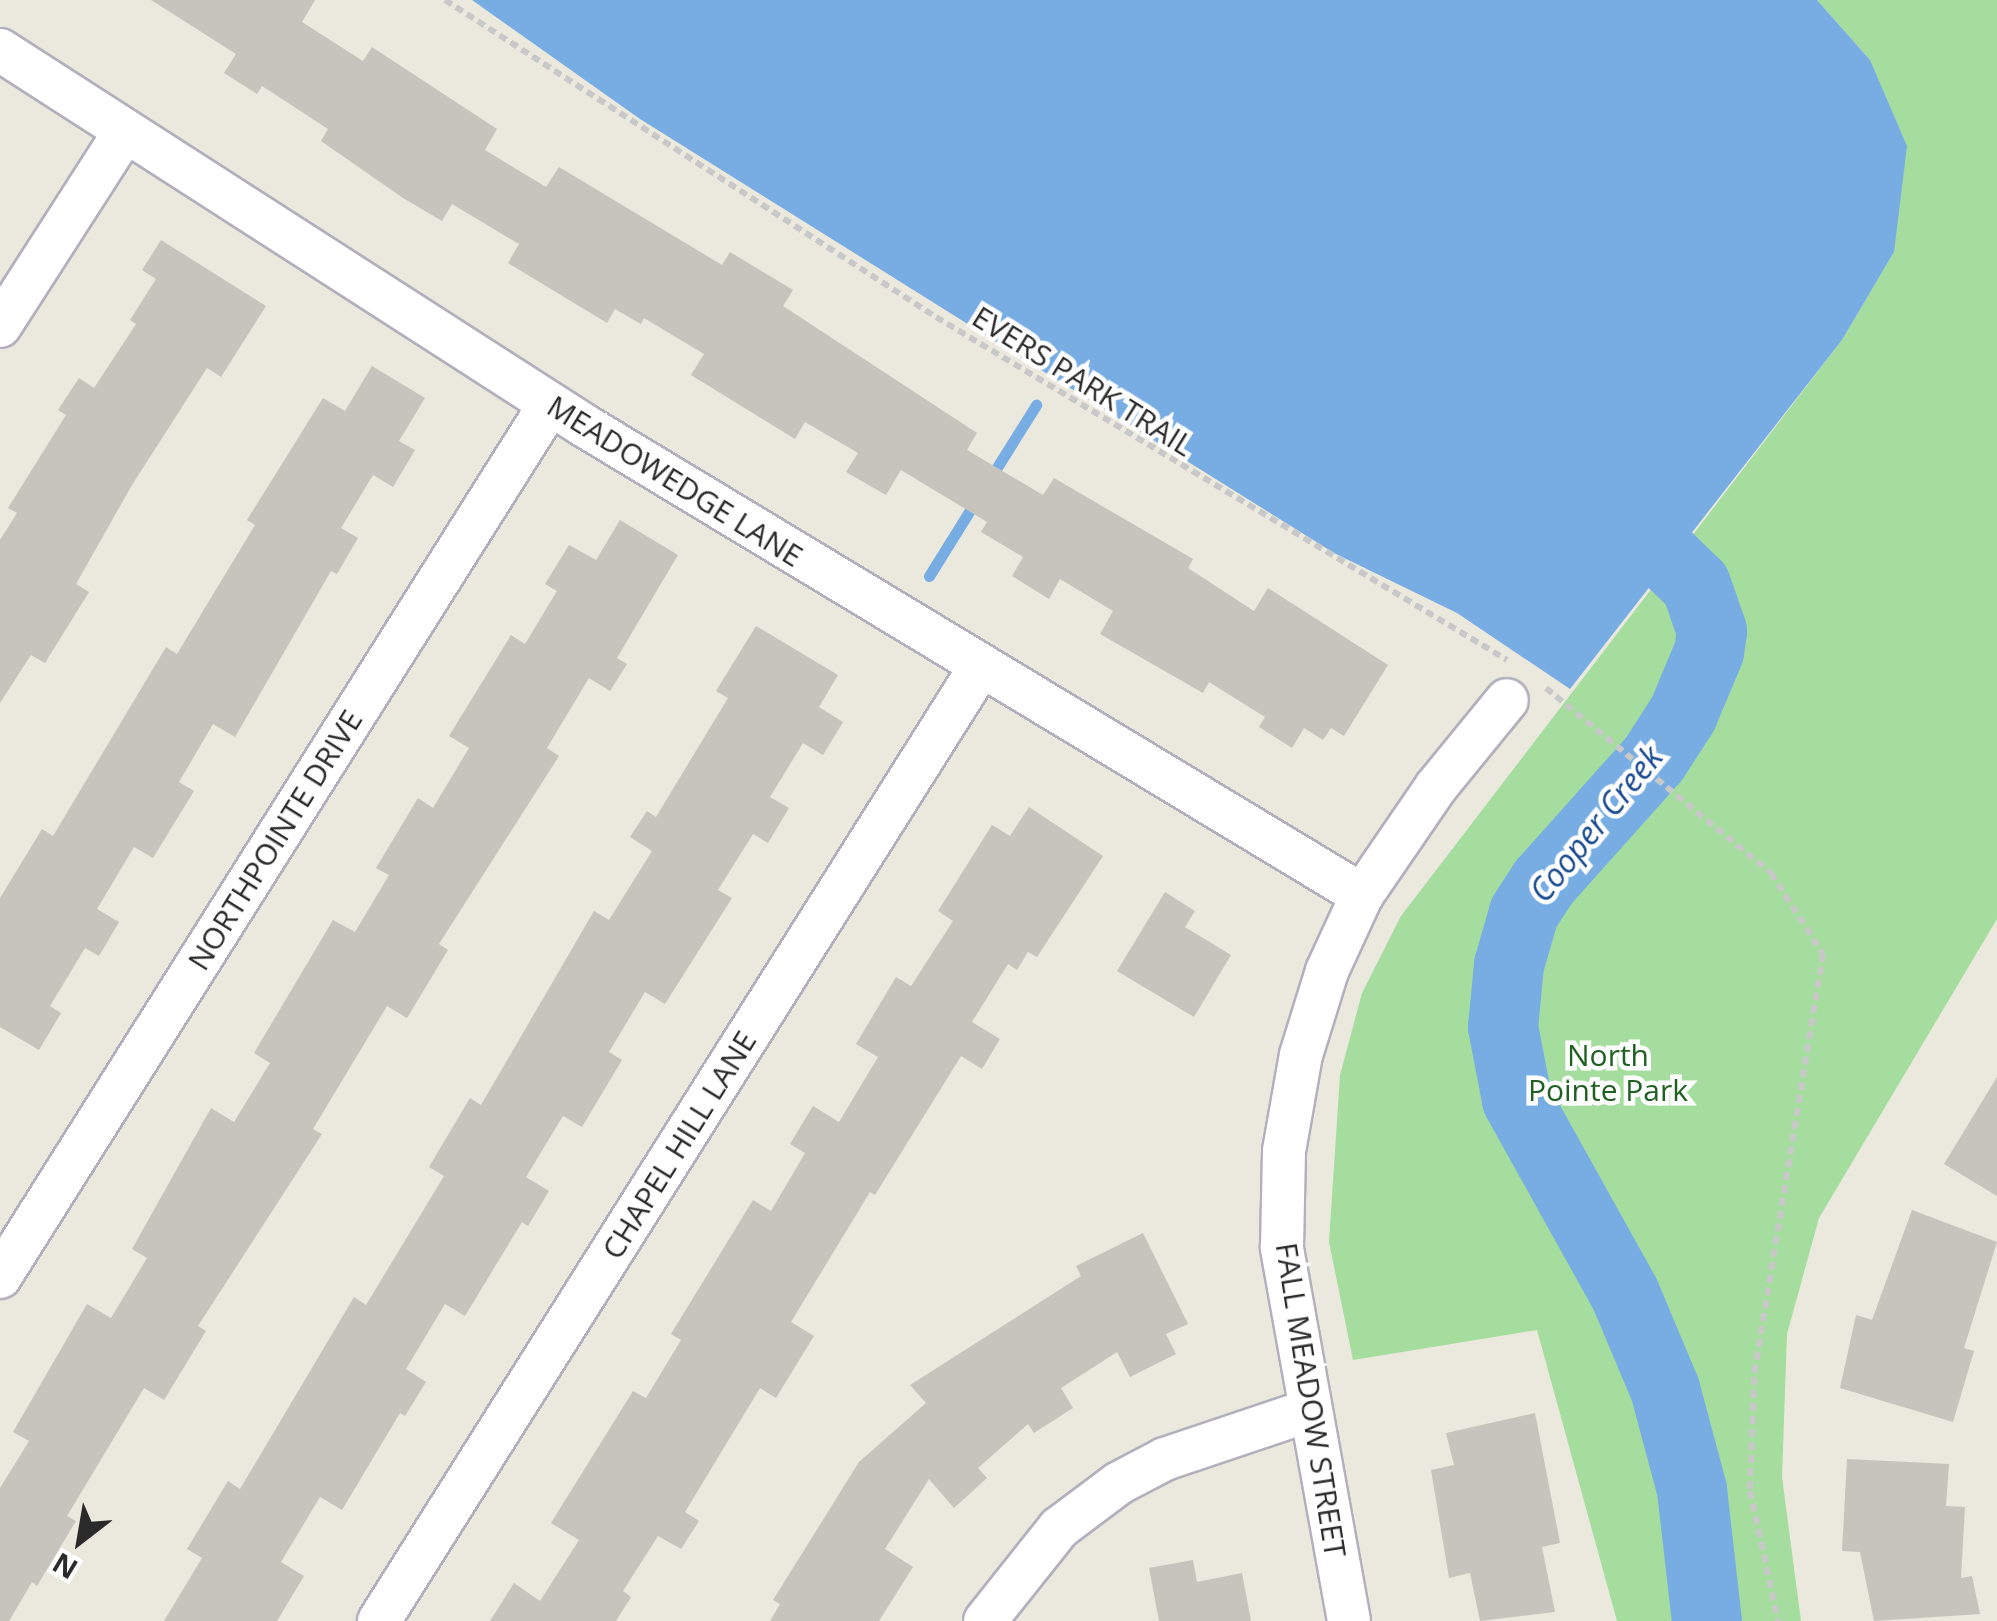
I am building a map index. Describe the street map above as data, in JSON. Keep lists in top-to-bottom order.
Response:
{
  "streets": {
    "street": [
      "MEADOWEDGE LANE",
      "NORTHPOINTE DRIVE",
      "CHAPEL HILL LANE",
      "FALL MEADOW STREET"
    ],
    "path": ["EVERS PARK TRAIL"]
  },
  "crossings": [
    ["EVERS PARK TRAIL", "FALL MEADOW STREET"],
    ["MEADOWEDGE LANE", "NORTHPOINTE DRIVE"],
    ["MEADOWEDGE LANE", "CHAPEL HILL LANE"],
    ["MEADOWEDGE LANE", "FALL MEADOW STREET"]
  ],
  "water": ["Cooper Creek"],
  "parks": ["North Pointe Park"],
  "north": "bottom left"
}
